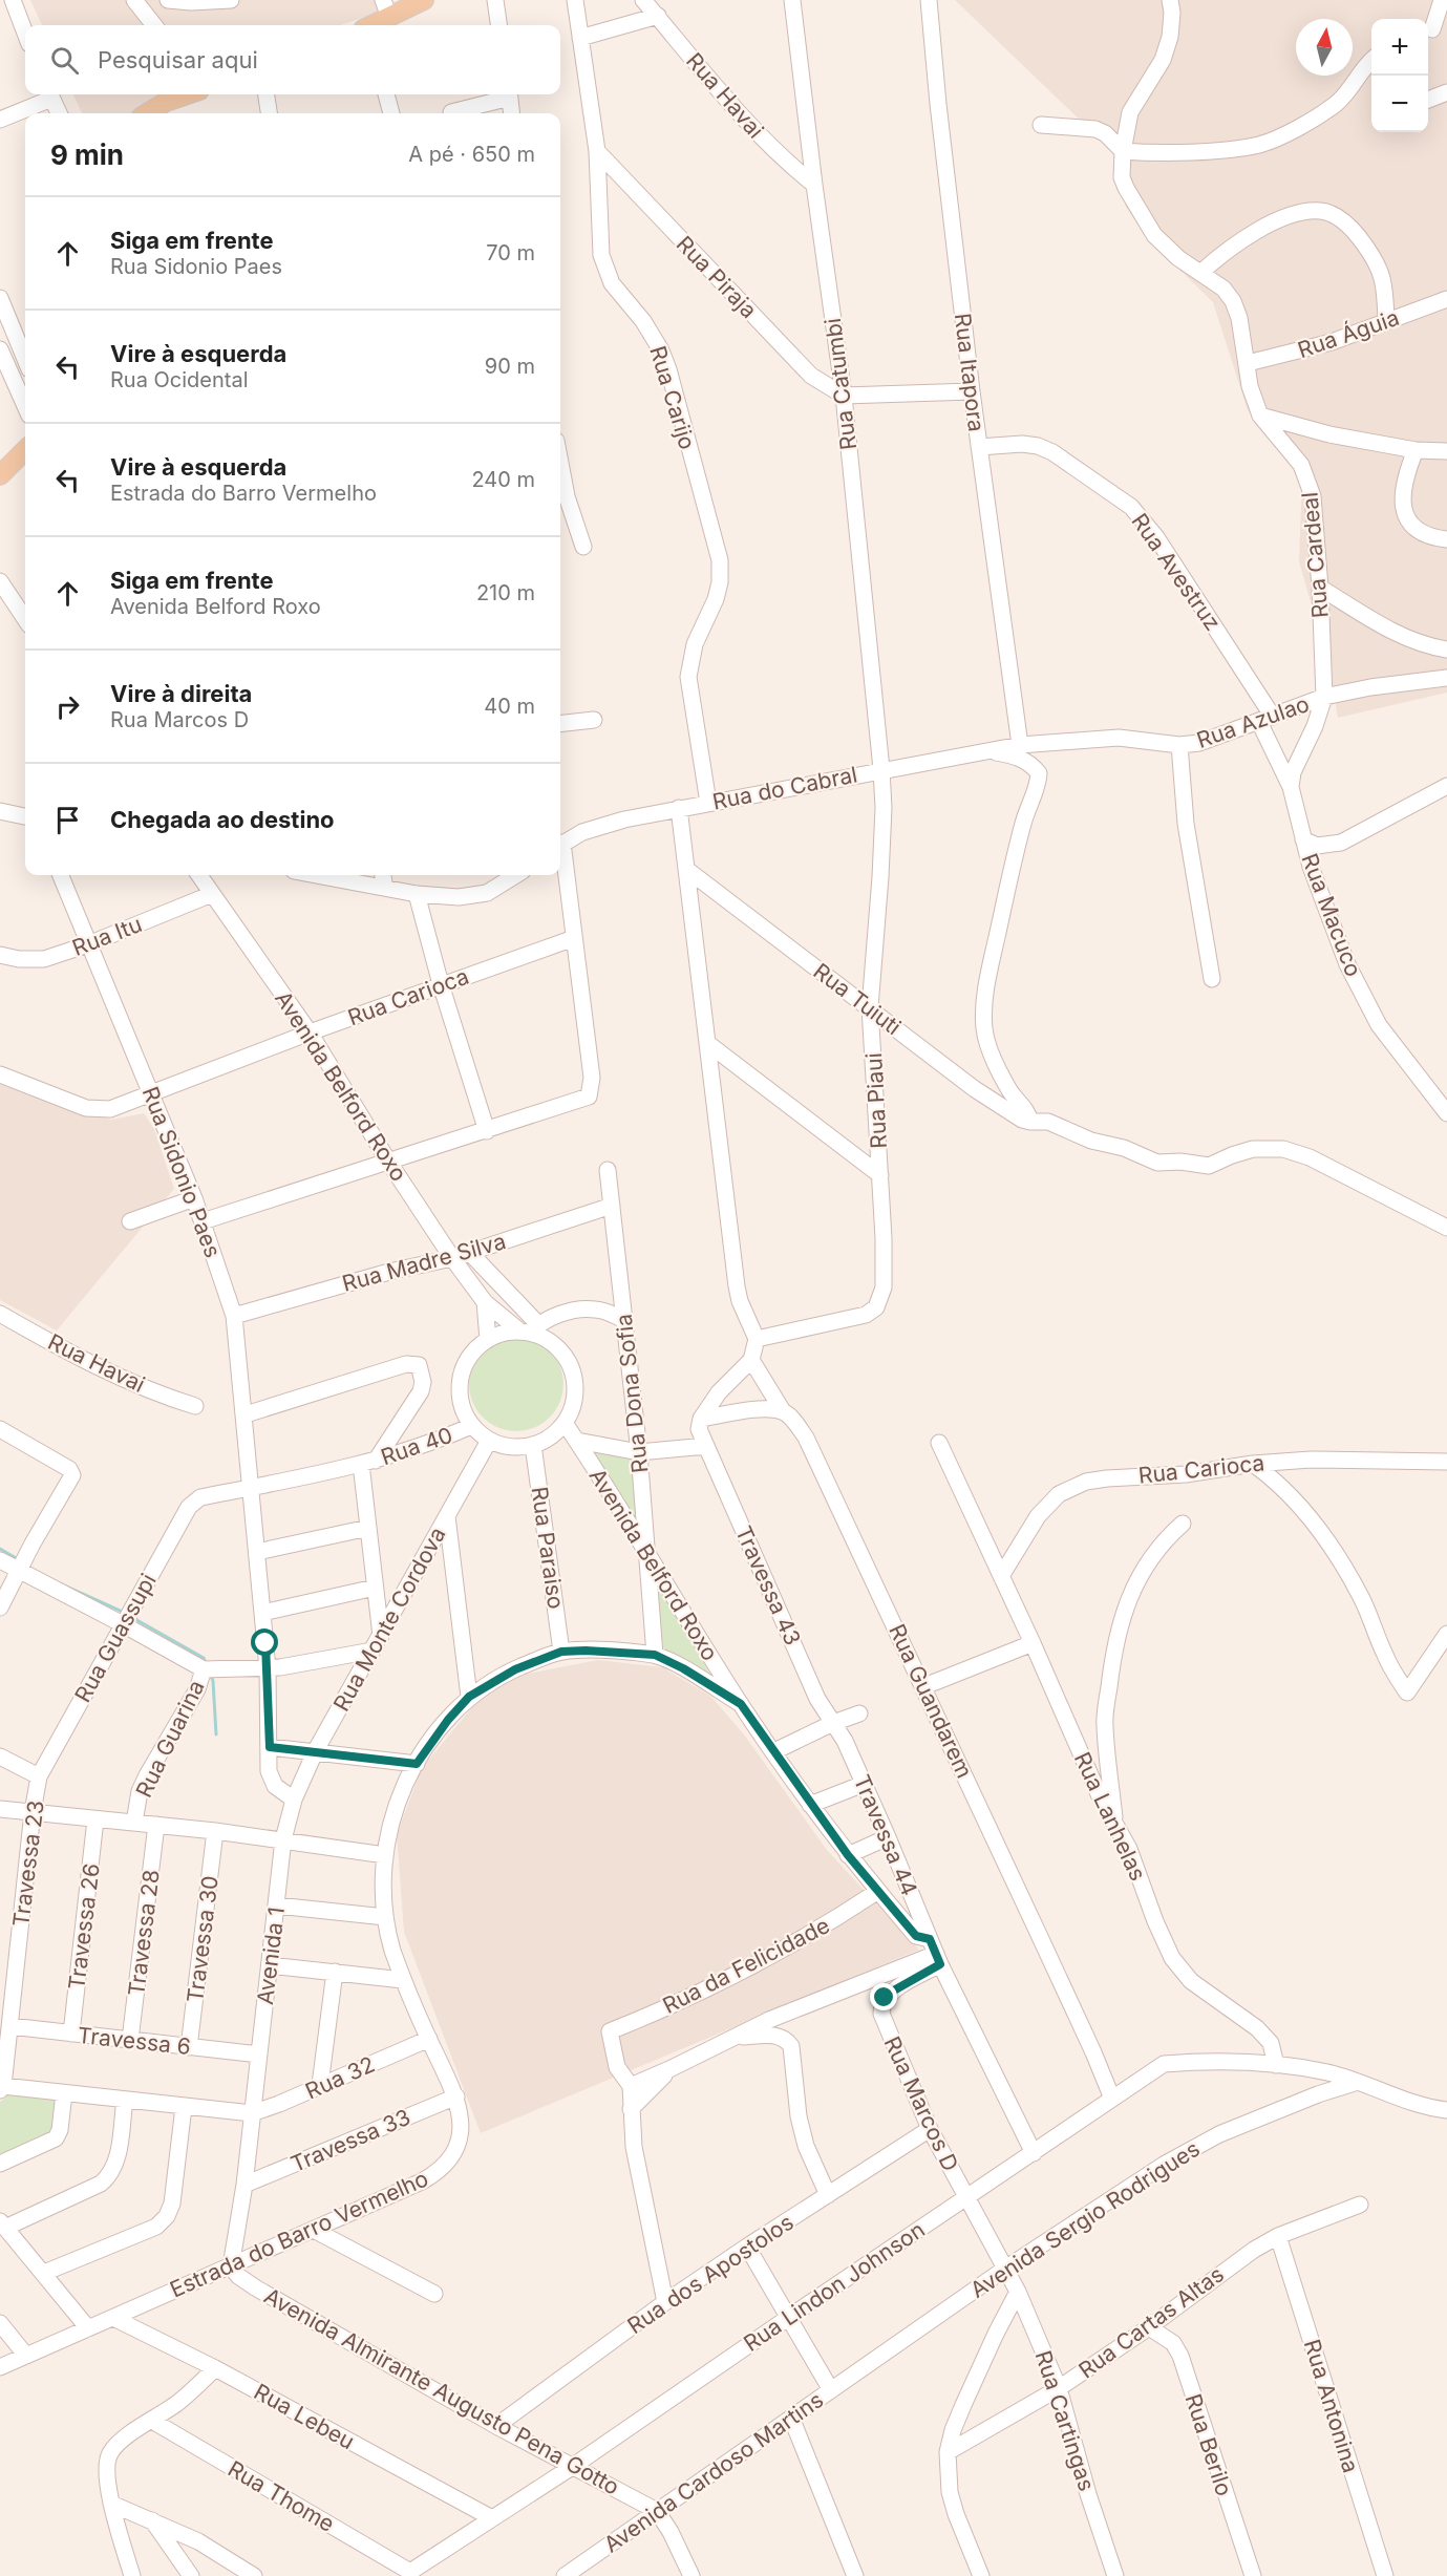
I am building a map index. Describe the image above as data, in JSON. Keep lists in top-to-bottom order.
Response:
{
  "streets": {
    "street": [
      "Rua Havai",
      "Rua Piraja",
      "Rua Águia",
      "Rua Itapora",
      "Rua Catumbi",
      "Rua Carijo",
      "Rua Cardeal",
      "Rua Avestruz",
      "Rua Azulao",
      "Rua do Cabral",
      "Rua Macuco",
      "Rua Itu",
      "Rua Carioca",
      "Rua Tuiuti",
      "Avenida Belford Roxo",
      "Rua Piaui",
      "Rua Sidonio Paes",
      "Rua Madre Silva",
      "Rua Dona Sofia",
      "Rua 40",
      "Rua Paraiso",
      "Travessa 43",
      "Rua Monte Cordova",
      "Rua Guassupi",
      "Rua Guandarem",
      "Rua Guarina",
      "Rua Lanhelas",
      "Travessa 44",
      "Travessa 23",
      "Travessa 26",
      "Travessa 28",
      "Travessa 30",
      "Avenida 1",
      "Rua da Felicidade",
      "Travessa 6",
      "Rua 32",
      "Rua Marcos D",
      "Travessa 33",
      "Avenida Sergio Rodrigues",
      "Estrada do Barro Vermelho",
      "Rua dos Apostolos",
      "Rua Lindon Johnson",
      "Rua Cartas Altas",
      "Avenida Almirante Augusto Pena Gotto",
      "Rua Antonina",
      "Rua Lebeu",
      "Rua Cartingas",
      "Rua Berilo",
      "Avenida Cardoso Martins",
      "Rua Thome"
    ]
  },
  "crossings": [
    ["Rua Havai", "Rua Catumbi"],
    ["Rua Piraja", "Rua Catumbi"],
    ["Rua Piraja", "Rua Carijo"],
    ["Rua Águia", "Rua Cardeal"],
    ["Rua Itapora", "Rua Avestruz"],
    ["Rua Itapora", "Rua Azulao"],
    ["Rua Itapora", "Rua do Cabral"],
    ["Rua Catumbi", "Rua do Cabral"],
    ["Rua Catumbi", "Rua Piaui"],
    ["Rua Carijo", "Rua do Cabral"],
    ["Rua Cardeal", "Rua Azulao"],
    ["Rua Avestruz", "Rua Azulao"],
    ["Rua Avestruz", "Rua Macuco"],
    ["Rua Azulao", "Rua do Cabral"],
    ["Rua do Cabral", "Rua Piaui"],
    ["Rua Itu", "Avenida Belford Roxo"],
    ["Rua Itu", "Rua Sidonio Paes"],
    ["Rua Carioca", "Avenida Belford Roxo"],
    ["Rua Carioca", "Rua Sidonio Paes"],
    ["Rua Carioca", "Rua Lanhelas"],
    ["Rua Tuiuti", "Rua Piaui"],
    ["Avenida Belford Roxo", "Rua Madre Silva"],
    ["Avenida Belford Roxo", "Rua Dona Sofia"],
    ["Avenida Belford Roxo", "Rua 40"],
    ["Avenida Belford Roxo", "Rua Paraiso"],
    ["Avenida Belford Roxo", "Rua Monte Cordova"],
    ["Avenida Belford Roxo", "Travessa 44"],
    ["Avenida Belford Roxo", "Rua da Felicidade"],
    ["Avenida Belford Roxo", "Rua Marcos D"],
    ["Avenida Belford Roxo", "Estrada do Barro Vermelho"],
    ["Rua Sidonio Paes", "Rua Madre Silva"],
    ["Rua Sidonio Paes", "Rua Monte Cordova"],
    ["Rua Sidonio Paes", "Rua Guassupi"],
    ["Rua Sidonio Paes", "Avenida 1"],
    ["Rua Madre Silva", "Rua Dona Sofia"],
    ["Rua Dona Sofia", "Estrada do Barro Vermelho"],
    ["Rua 40", "Rua Paraiso"],
    ["Rua 40", "Rua Monte Cordova"],
    ["Rua Paraiso", "Rua Monte Cordova"],
    ["Rua Paraiso", "Estrada do Barro Vermelho"],
    ["Travessa 43", "Travessa 44"],
    ["Rua Monte Cordova", "Avenida 1"],
    ["Rua Guassupi", "Travessa 23"],
    ["Rua Guandarem", "Rua Lindon Johnson"],
    ["Rua Guarina", "Travessa 23"],
    ["Rua Guarina", "Travessa 26"],
    ["Rua Lanhelas", "Rua Lindon Johnson"],
    ["Travessa 44", "Rua Marcos D"],
    ["Travessa 44", "Rua Lindon Johnson"],
    ["Travessa 23", "Travessa 6"],
    ["Travessa 26", "Travessa 6"],
    ["Travessa 28", "Travessa 6"],
    ["Travessa 30", "Travessa 6"],
    ["Avenida 1", "Travessa 6"],
    ["Avenida 1", "Rua 32"],
    ["Avenida 1", "Travessa 33"],
    ["Avenida 1", "Estrada do Barro Vermelho"],
    ["Avenida 1", "Avenida Almirante Augusto Pena Gotto"],
    ["Rua 32", "Estrada do Barro Vermelho"],
    ["Rua Marcos D", "Avenida Sergio Rodrigues"],
    ["Rua Marcos D", "Rua dos Apostolos"],
    ["Rua Marcos D", "Rua Lindon Johnson"],
    ["Rua Marcos D", "Rua Cartingas"],
    ["Travessa 33", "Estrada do Barro Vermelho"],
    ["Avenida Sergio Rodrigues", "Rua Cartingas"],
    ["Avenida Sergio Rodrigues", "Avenida Cardoso Martins"],
    ["Estrada do Barro Vermelho", "Avenida Almirante Augusto Pena Gotto"],
    ["Estrada do Barro Vermelho", "Rua Lebeu"],
    ["Rua dos Apostolos", "Avenida Almirante Augusto Pena Gotto"],
    ["Rua Lindon Johnson", "Avenida Almirante Augusto Pena Gotto"],
    ["Rua Lindon Johnson", "Rua Lebeu"],
    ["Rua Lindon Johnson", "Rua Thome"],
    ["Rua Cartas Altas", "Rua Antonina"],
    ["Rua Cartas Altas", "Rua Cartingas"],
    ["Rua Cartas Altas", "Rua Berilo"],
    ["Avenida Almirante Augusto Pena Gotto", "Avenida Cardoso Martins"]
  ],
  "north": "top",
  "page": {
    "map_buttons": ["+", "−"],
    "search": "Pesquisar aqui",
    "heading": ["9 min", "A pé · 650 m"],
    "list": [
      ["Siga em frente", "Rua Sidonio Paes", "70 m"],
      ["Vire à esquerda", "Rua Ocidental", "90 m"],
      ["Vire à esquerda", "Estrada do Barro Vermelho", "240 m"],
      ["Siga em frente", "Avenida Belford Roxo", "210 m"],
      ["Vire à direita", "Rua Marcos D", "40 m"],
      "Chegada ao destino"
    ]
  }
}
